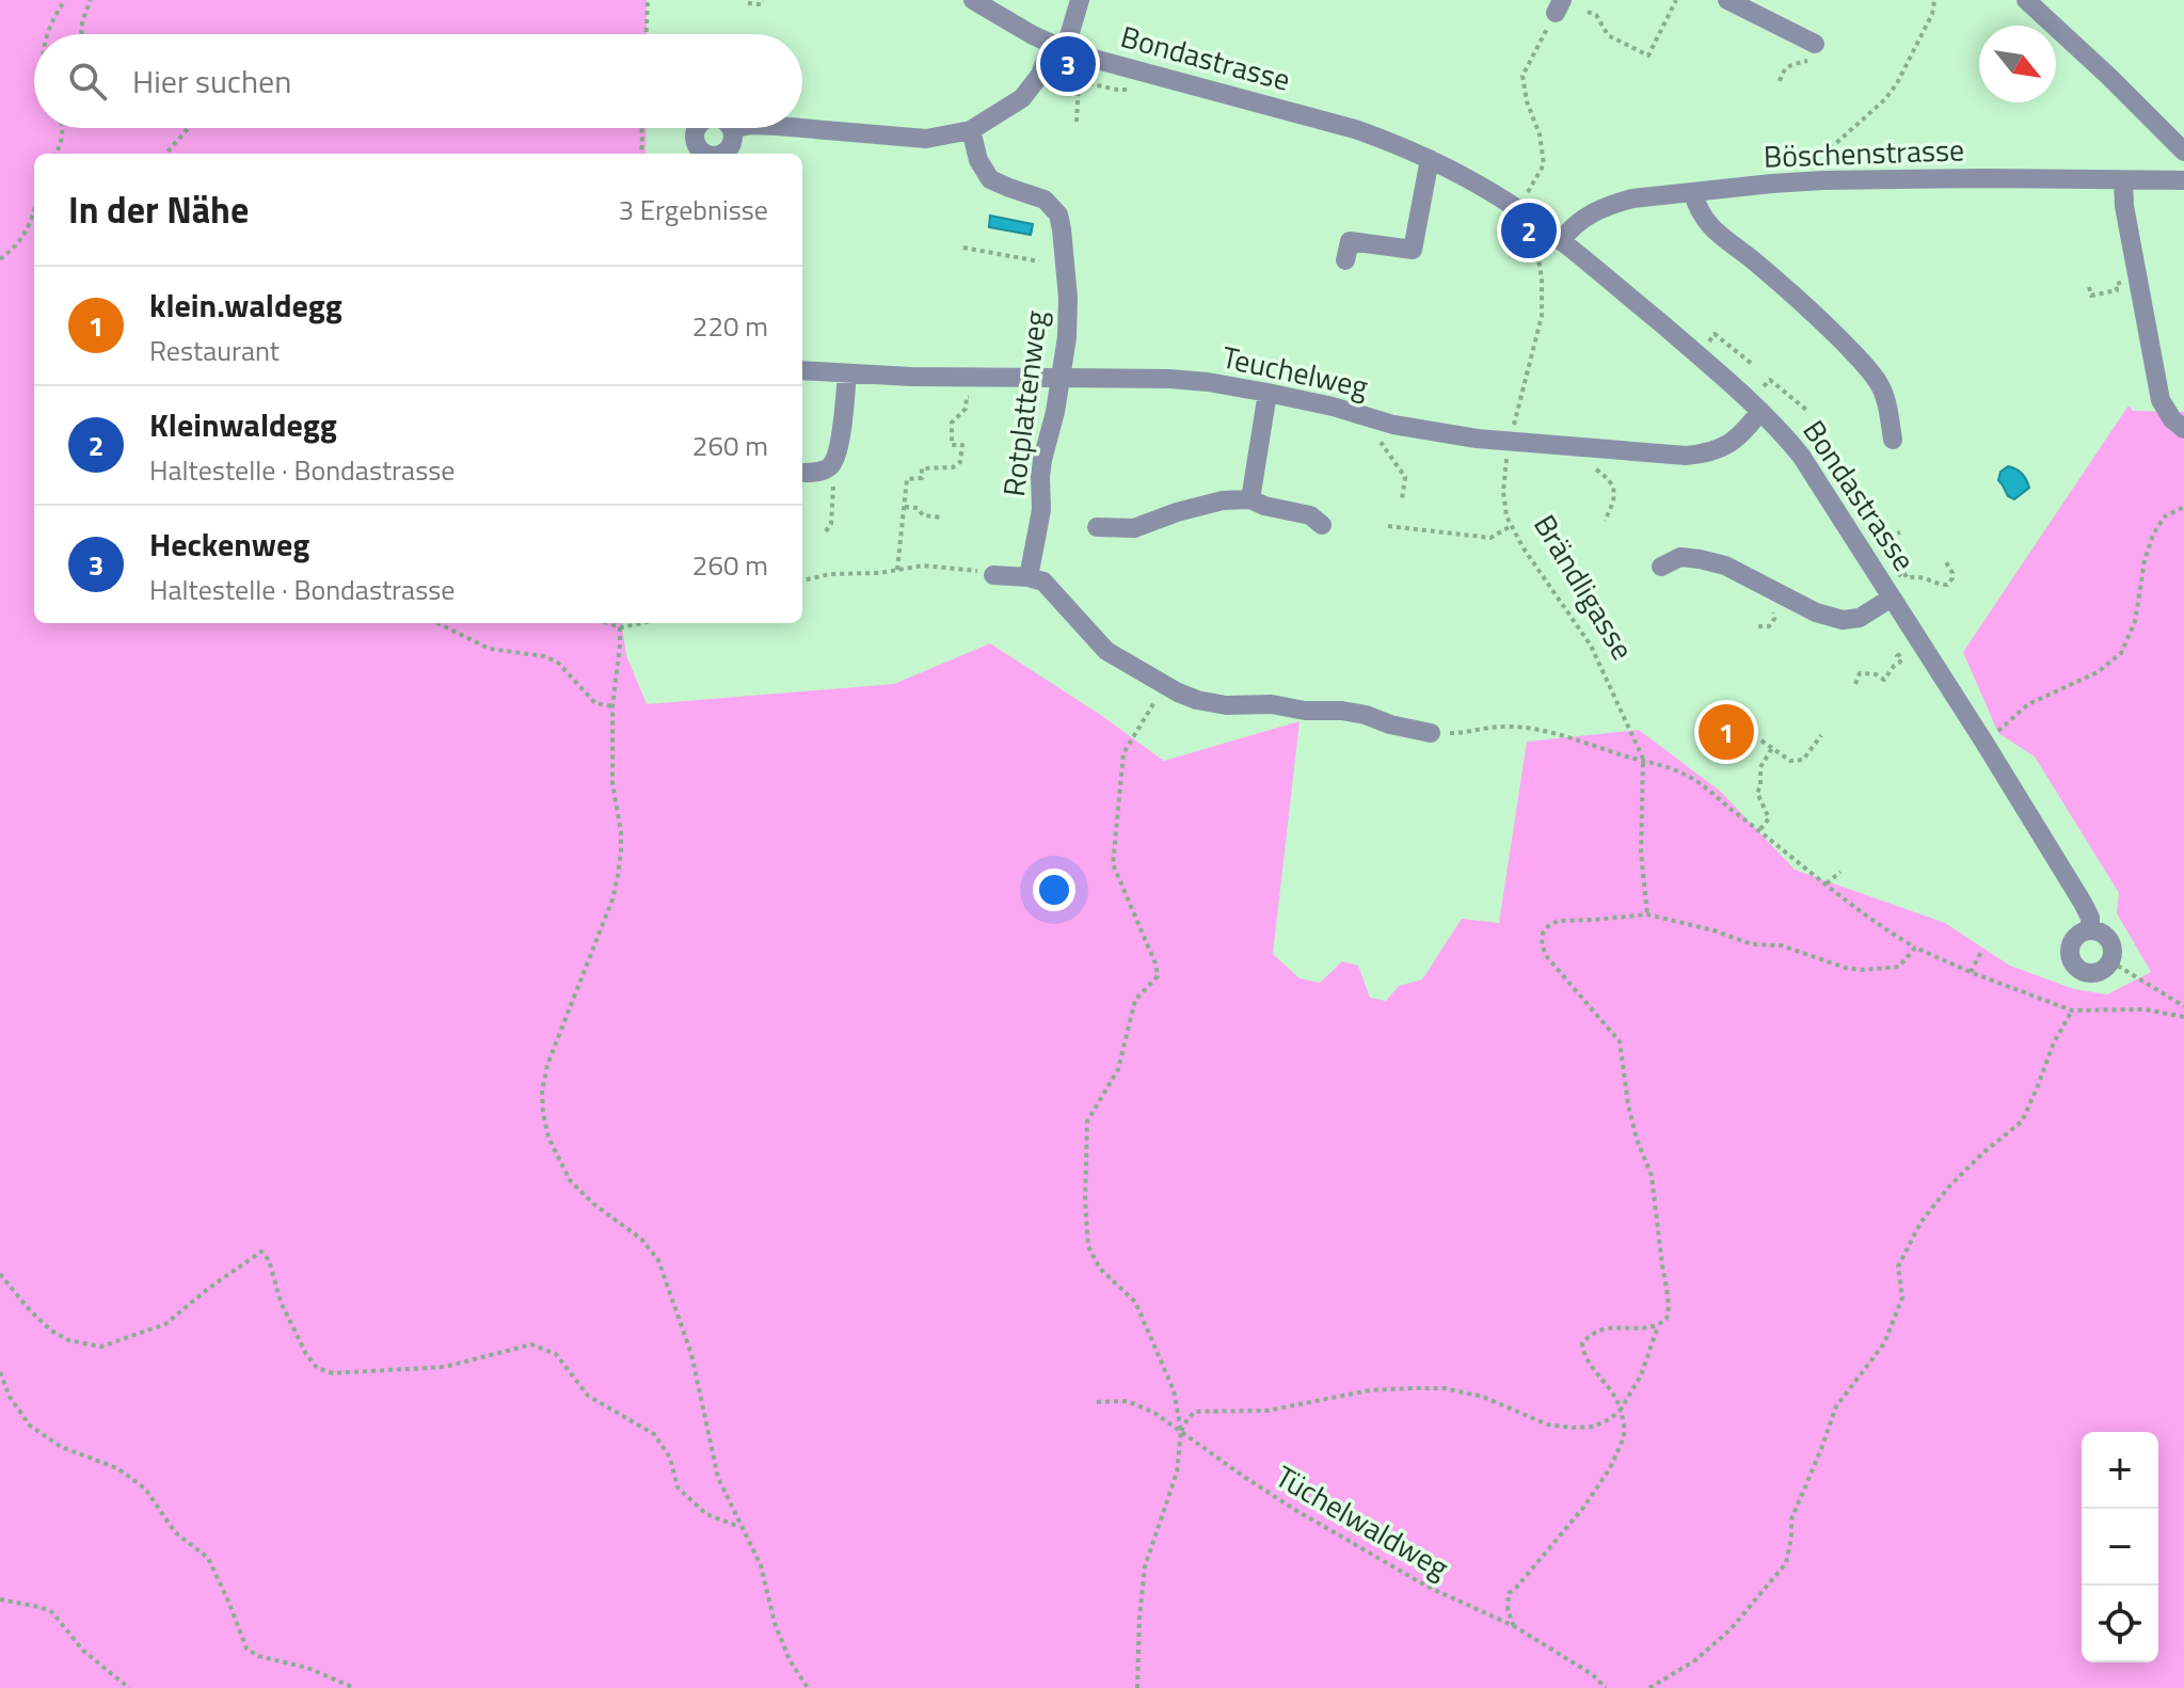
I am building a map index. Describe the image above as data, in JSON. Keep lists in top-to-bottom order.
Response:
{
  "streets": {
    "street": [
      "Bondastrasse",
      "Böschenstrasse",
      "Teuchelweg",
      "Rotplattenweg"
    ],
    "path": ["Brändligasse", "Tüchelwaldweg"]
  },
  "crossings": [
    ["Bondastrasse", "Böschenstrasse"],
    ["Bondastrasse", "Teuchelweg"],
    ["Teuchelweg", "Rotplattenweg"],
    ["Teuchelweg", "Brändligasse"]
  ],
  "north": "bottom right",
  "page": {
    "pins": ["3", "2", "1"],
    "search": "Hier suchen",
    "heading": ["In der Nähe", "3 Ergebnisse"],
    "list": [
      {
        "mark": "1",
        "name": "klein.waldegg",
        "note": "Restaurant",
        "value": "220 m"
      },
      {
        "mark": "2",
        "name": "Kleinwaldegg",
        "note": "Haltestelle · Bondastrasse",
        "value": "260 m"
      },
      {
        "mark": "3",
        "name": "Heckenweg",
        "note": "Haltestelle · Bondastrasse",
        "value": "260 m"
      }
    ],
    "map_buttons": ["+", "−"]
  }
}
